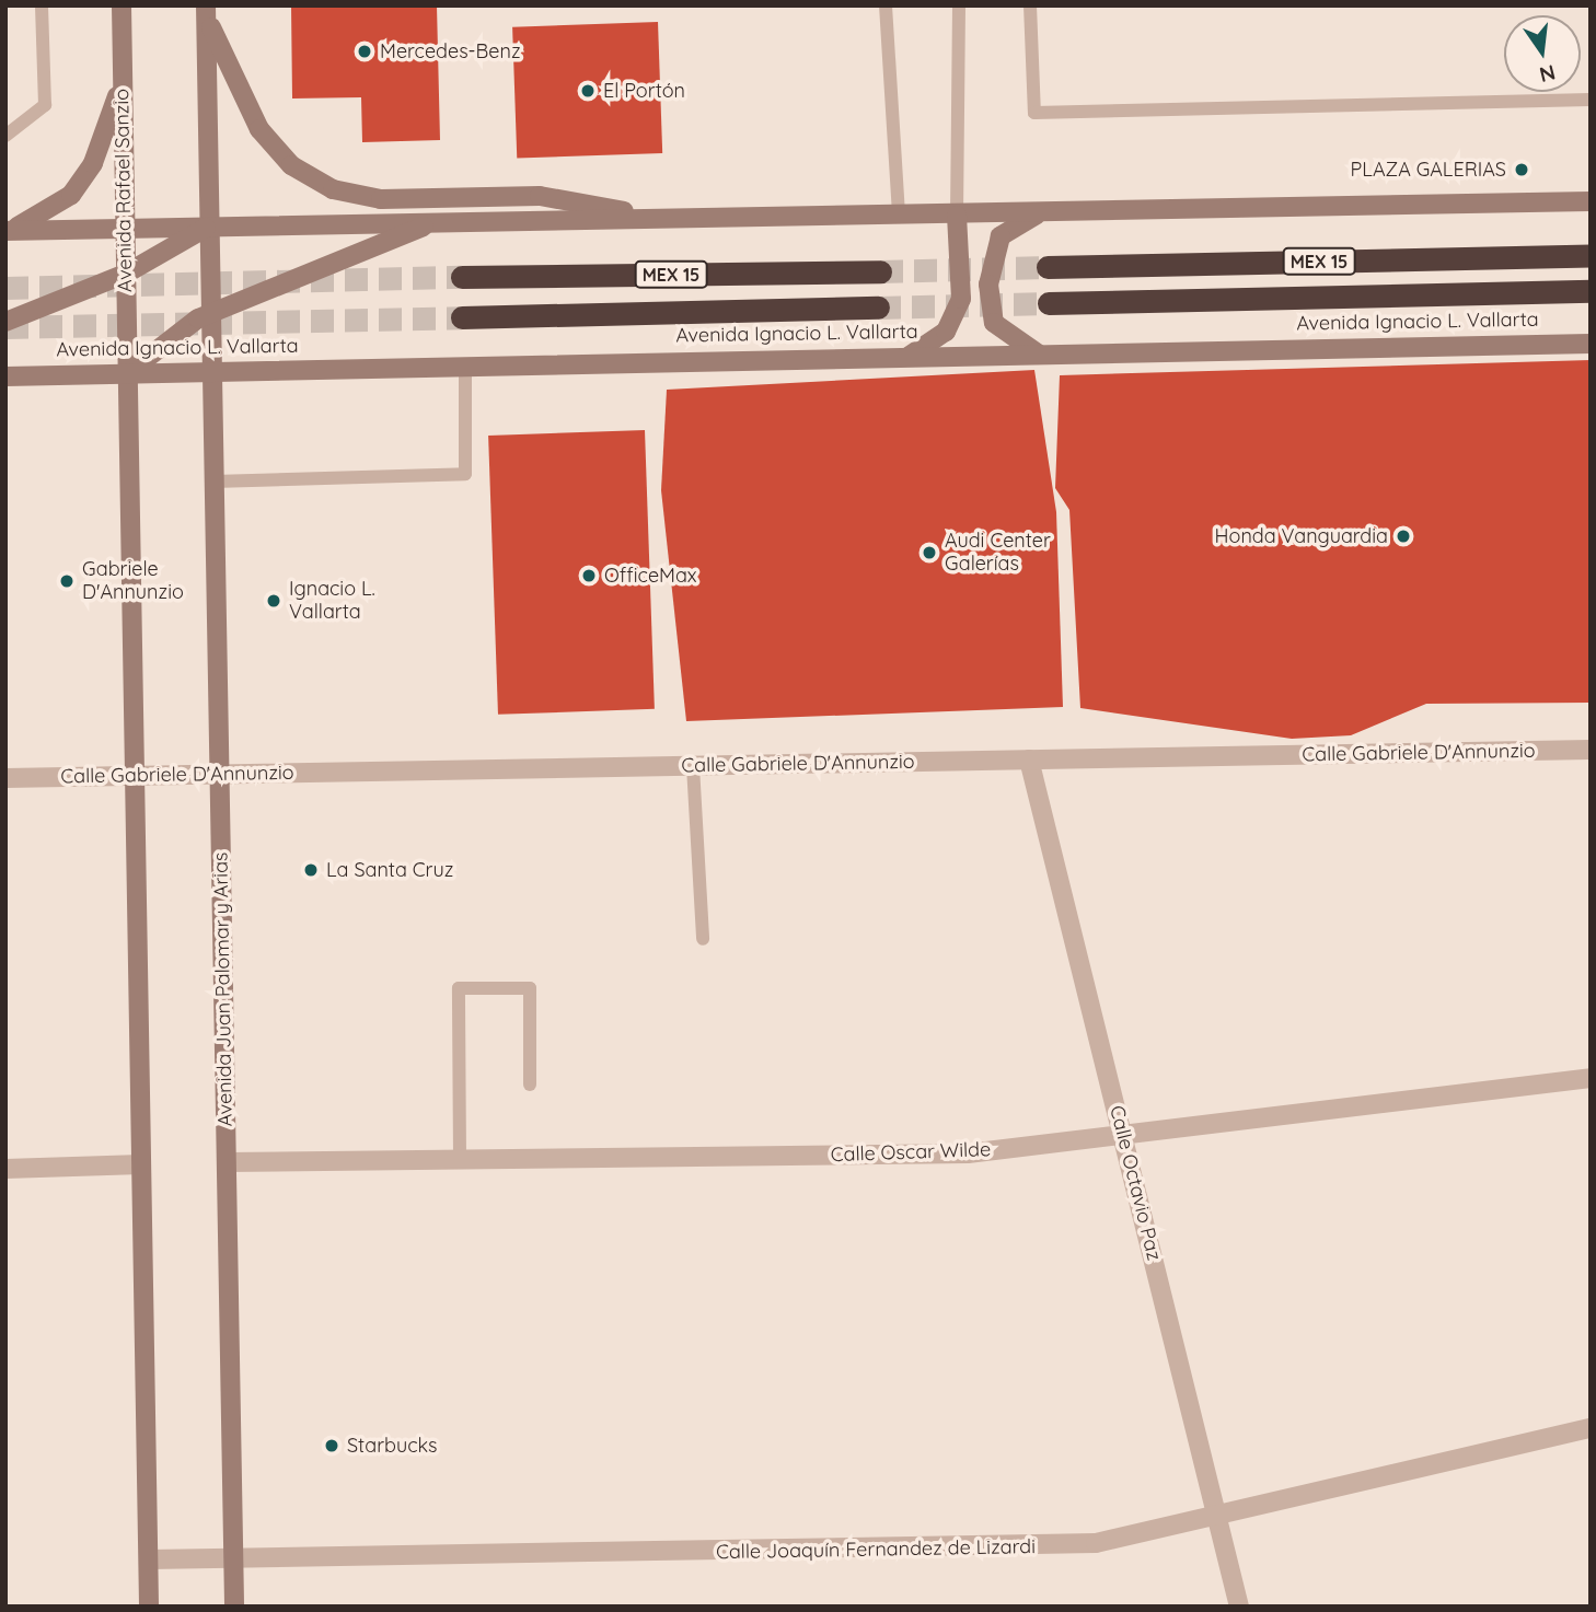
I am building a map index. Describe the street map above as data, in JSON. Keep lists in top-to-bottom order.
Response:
{
  "streets": {
    "highway": ["MEX 15", "Avenida Ignacio L. Vallarta"],
    "main road": ["Avenida Rafael Sanzio", "Avenida Juan Palomar y Arias"],
    "street": [
      "Calle Gabriele D'Annunzio",
      "Calle Oscar Wilde",
      "Calle Octavio Paz",
      "Calle Joaquín Fernandez de Lizardi"
    ]
  },
  "crossings": [
    ["Avenida Rafael Sanzio", "Avenida Ignacio L. Vallarta"],
    ["Avenida Ignacio L. Vallarta", "Avenida Juan Palomar y Arias"],
    ["Calle Gabriele D'Annunzio", "Avenida Juan Palomar y Arias"],
    ["Calle Gabriele D'Annunzio", "Calle Octavio Paz"],
    ["Avenida Juan Palomar y Arias", "Calle Oscar Wilde"],
    ["Avenida Juan Palomar y Arias", "Calle Joaquín Fernandez de Lizardi"],
    ["Calle Oscar Wilde", "Calle Octavio Paz"],
    ["Calle Octavio Paz", "Calle Joaquín Fernandez de Lizardi"]
  ],
  "places": [
    "Mercedes-Benz",
    "El Portón",
    "PLAZA GALERIAS",
    "Honda Vanguardia",
    "Audi Center Galerías",
    "OfficeMax",
    "Gabriele D'Annunzio",
    "Ignacio L. Vallarta",
    "La Santa Cruz",
    "Starbucks"
  ],
  "north": "bottom"
}
